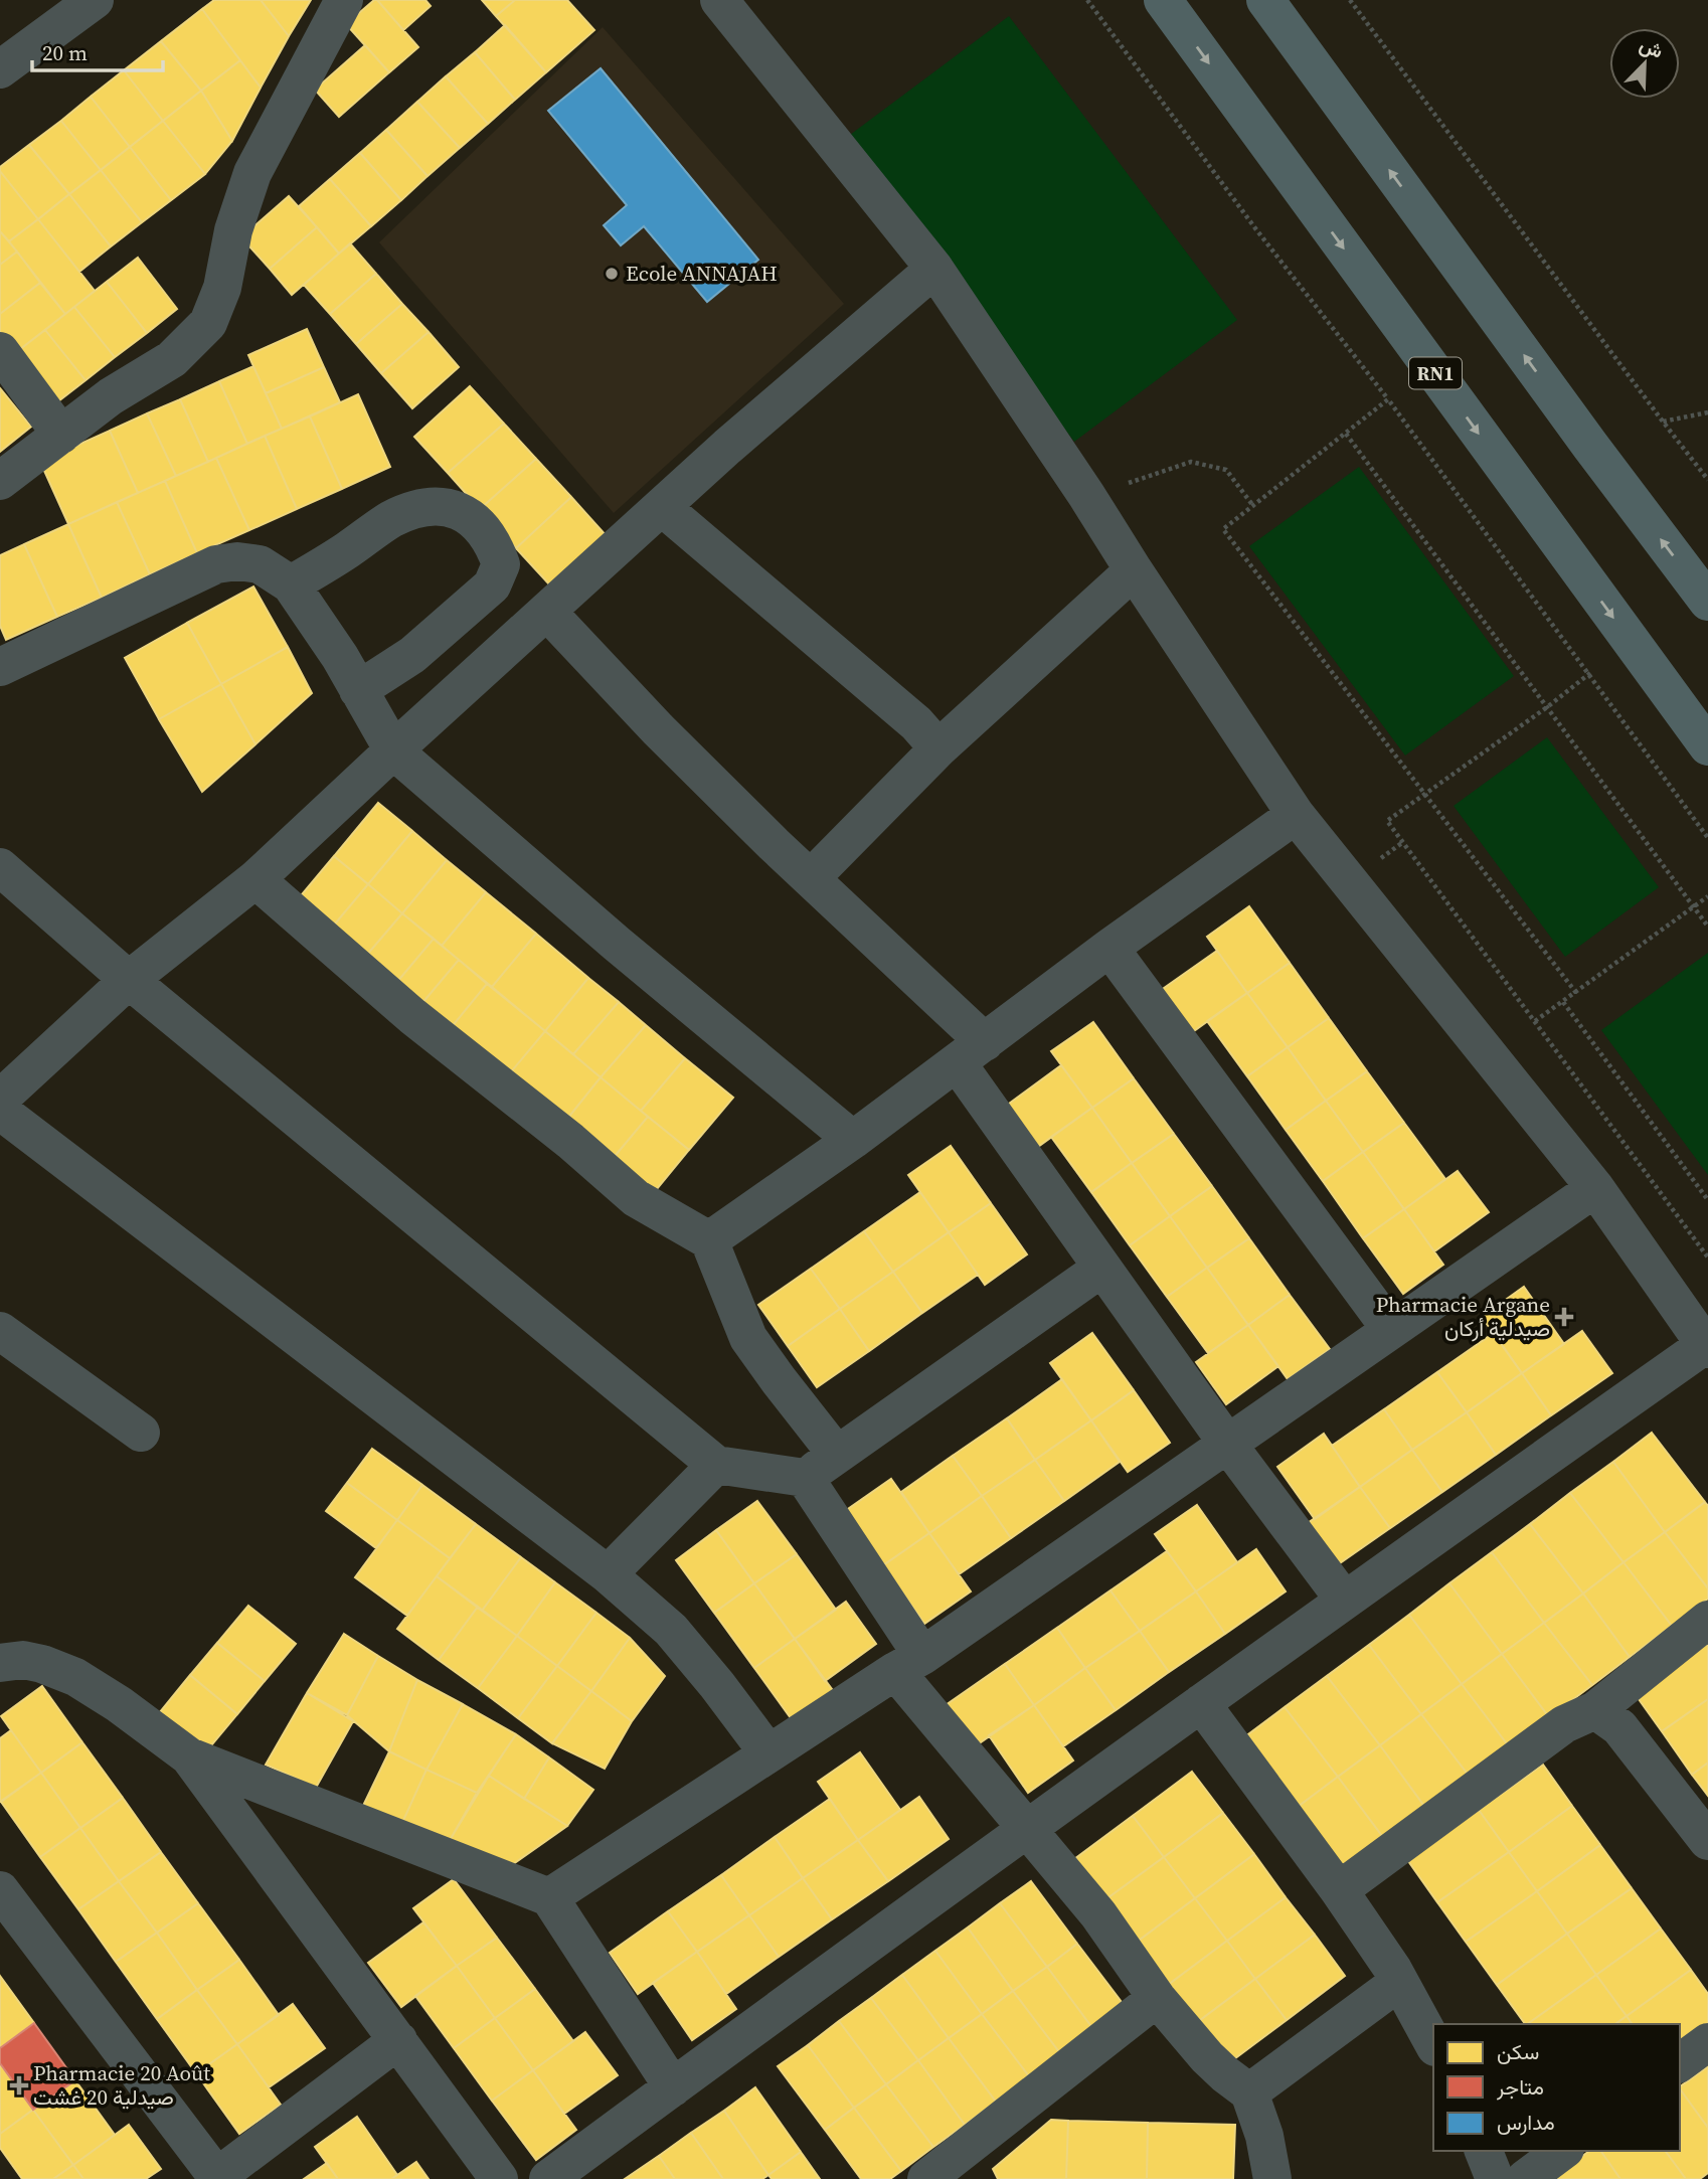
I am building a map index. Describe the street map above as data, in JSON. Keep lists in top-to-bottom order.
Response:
{
  "streets": {
    "highway": ["RN1"]
  },
  "places": {
    "other": ["Ecole ANNAJAH"],
    "health": ["Pharmacie Argane صيدلية أركان", "Pharmacie 20 Août صيدلية 20 غشت"]
  },
  "legend": ["سكن", "متاجر", "مدارس"],
  "scale_bar": "20 m",
  "north": "top right"
}
